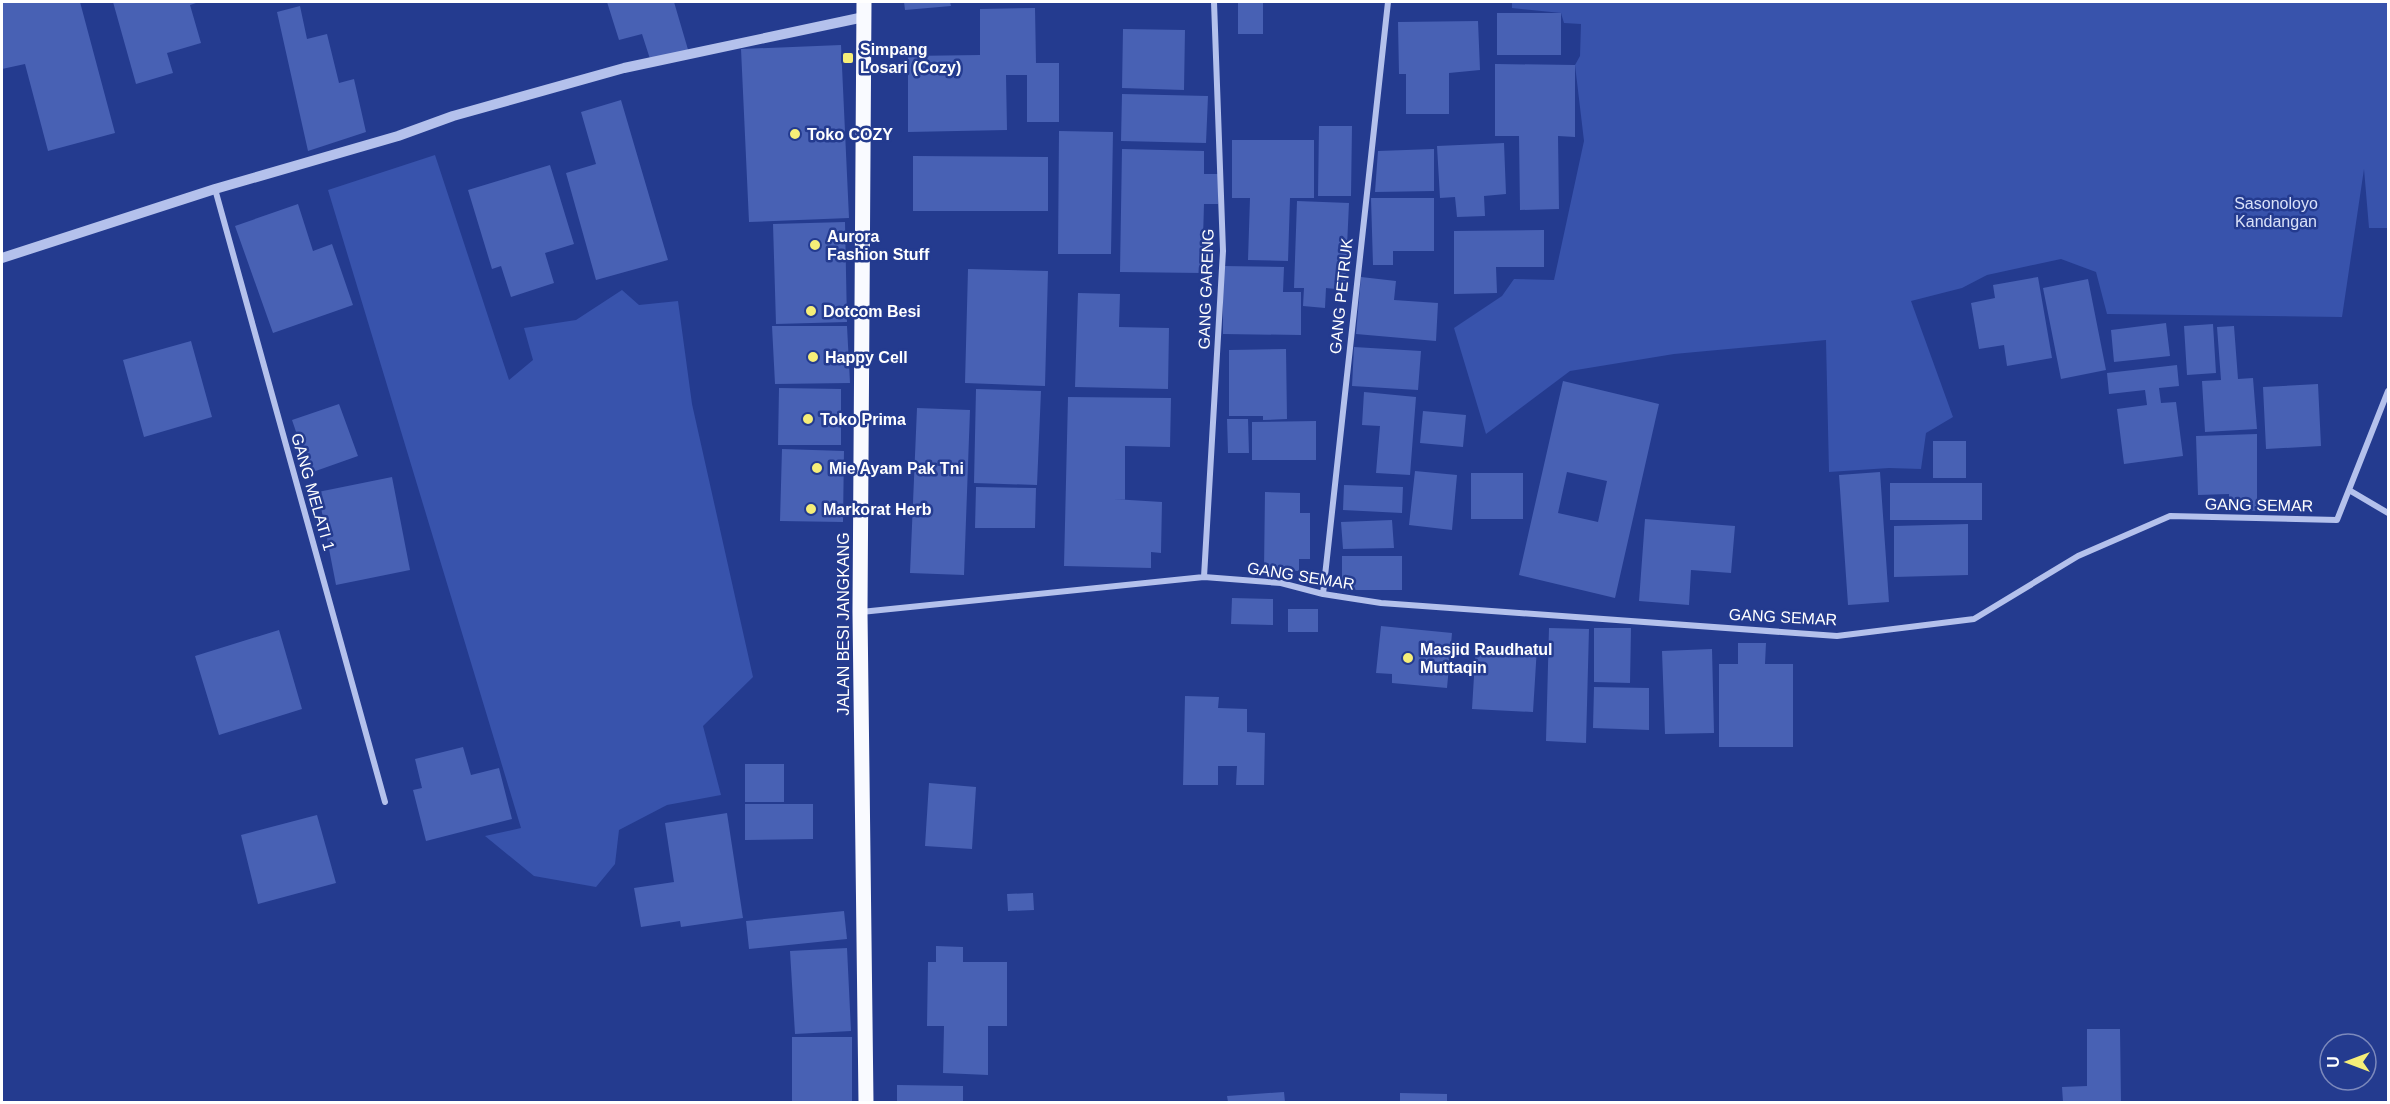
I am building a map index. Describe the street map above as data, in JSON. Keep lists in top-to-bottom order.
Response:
{
  "streets": {
    "main road": ["JALAN BESI JANGKANG"],
    "street": [
      "GANG GARENG",
      "GANG PETRUK",
      "GANG MELATI 1",
      "GANG SEMAR"
    ]
  },
  "crossings": [
    ["GANG GARENG", "GANG SEMAR"],
    ["GANG PETRUK", "GANG SEMAR"],
    ["GANG SEMAR", "JALAN BESI JANGKANG"]
  ],
  "parks": ["Sasonoloyo Kandangan"],
  "places": {
    "transit": ["Simpang Losari (Cozy)"],
    "other": [
      "Toko COZY",
      "Aurora Fashion Stuff",
      "Dotcom Besi",
      "Happy Cell",
      "Toko Prima",
      "Mie Ayam Pak Tni",
      "Markorat Herb",
      "Masjid Raudhatul Muttaqin"
    ]
  },
  "north": "left"
}
